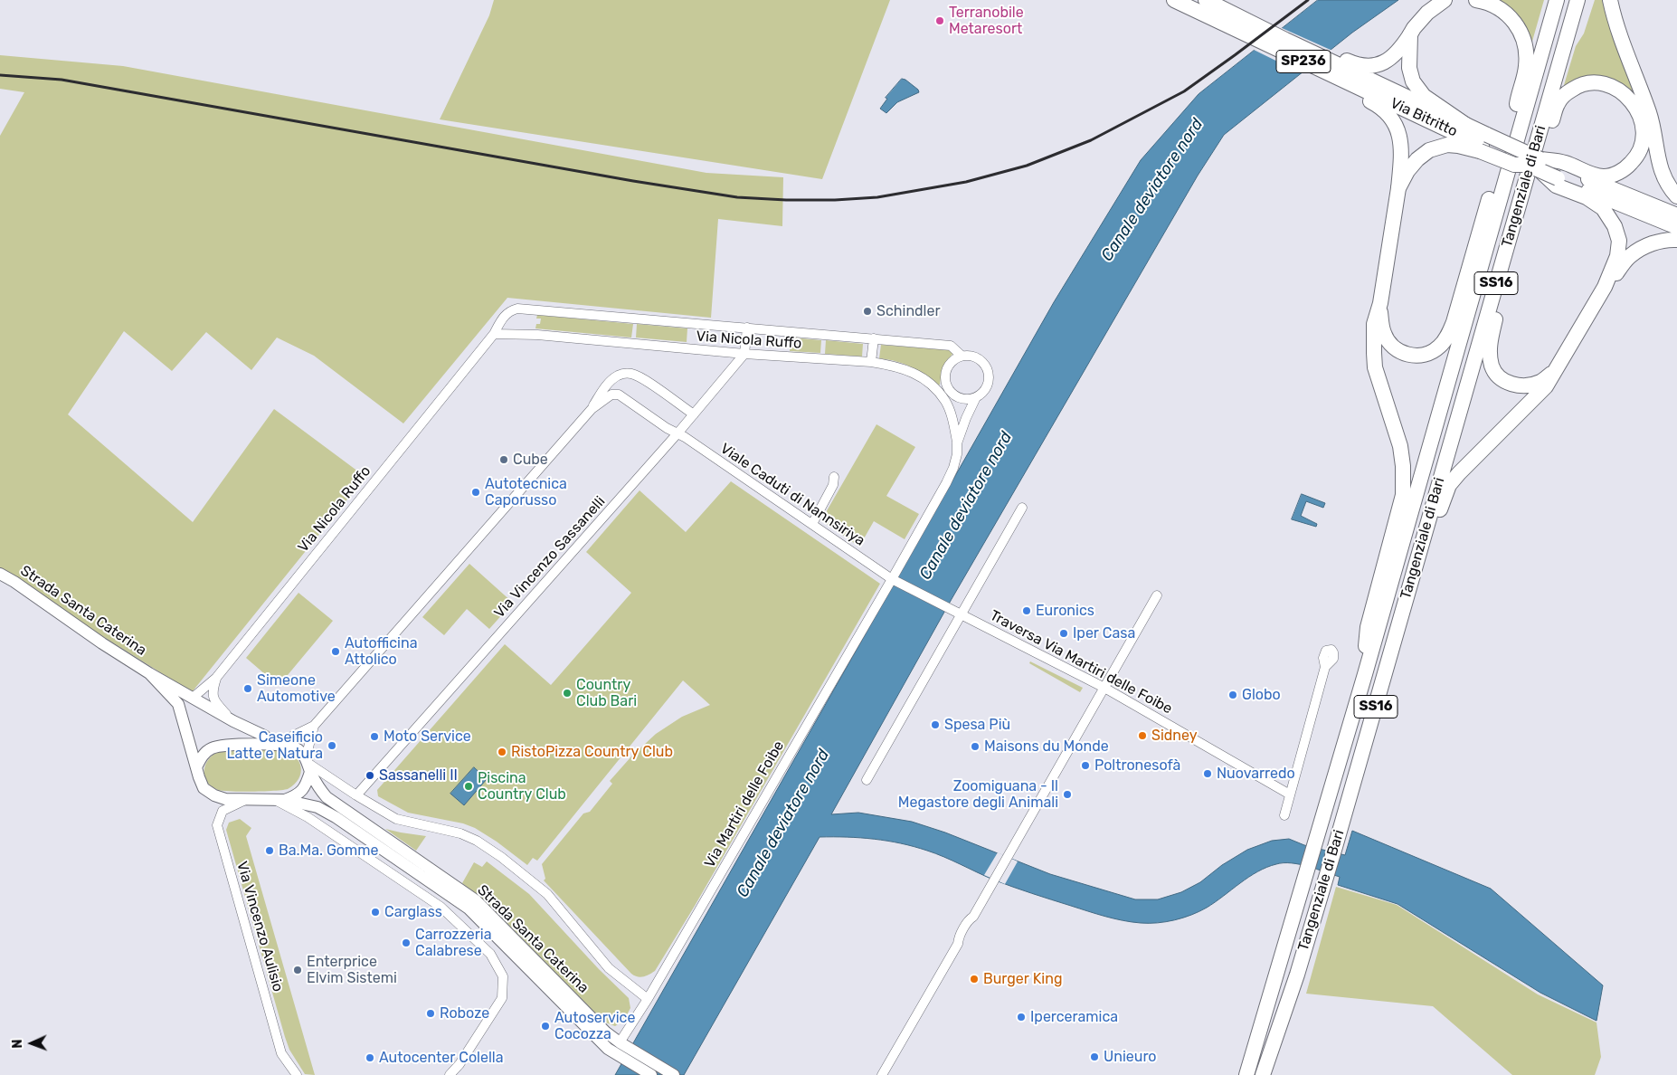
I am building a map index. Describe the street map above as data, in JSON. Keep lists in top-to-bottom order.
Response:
{
  "streets": {
    "main road": [
      "SP236",
      "Via Bitritto",
      "Tangenziale di Bari",
      "SS16"
    ],
    "street": [
      "Via Nicola Ruffo",
      "Viale Caduti di Nannsiriya",
      "Via Vincenzo Sassanelli",
      "Strada Santa Caterina",
      "Traversa Via Martiri delle Foibe",
      "Via Martiri delle Foibe",
      "Via Vincenzo Aulisio"
    ]
  },
  "crossings": [
    ["Via Nicola Ruffo", "Via Vincenzo Sassanelli"],
    ["Via Nicola Ruffo", "Strada Santa Caterina"],
    ["Via Nicola Ruffo", "Via Martiri delle Foibe"],
    ["Viale Caduti di Nannsiriya", "Via Vincenzo Sassanelli"],
    ["Viale Caduti di Nannsiriya", "Traversa Via Martiri delle Foibe"],
    ["Viale Caduti di Nannsiriya", "Via Martiri delle Foibe"],
    ["Via Vincenzo Sassanelli", "Strada Santa Caterina"],
    ["Strada Santa Caterina", "Via Martiri delle Foibe"],
    ["Strada Santa Caterina", "Via Vincenzo Aulisio"],
    ["Traversa Via Martiri delle Foibe", "Via Martiri delle Foibe"]
  ],
  "water": ["Canale deviatore nord"],
  "places": [
    "Terranobile Metaresort",
    "Schindler",
    "Cube",
    "Autotecnica Caporusso",
    "Euronics",
    "Iper Casa",
    "Autofficina Attolico",
    "Simeone Automotive",
    "Country Club Bari",
    "Globo",
    "Spesa Più",
    "Sidney",
    "Moto Service",
    "Caseificio Latte e Natura",
    "Maisons du Monde",
    "RistoPizza Country Club",
    "Poltronesofà",
    "Nuovarredo",
    "Sassanelli II",
    "Piscina Country Club",
    "Zoomiguana - Il Megastore degli Animali",
    "Ba.Ma. Gomme",
    "Carglass",
    "Carrozzeria Calabrese",
    "Enterprice Elvim Sistemi",
    "Burger King",
    "Roboze",
    "Iperceramica",
    "Autoservice Cocozza",
    "Unieuro",
    "Autocenter Colella"
  ],
  "north": "left"
}
